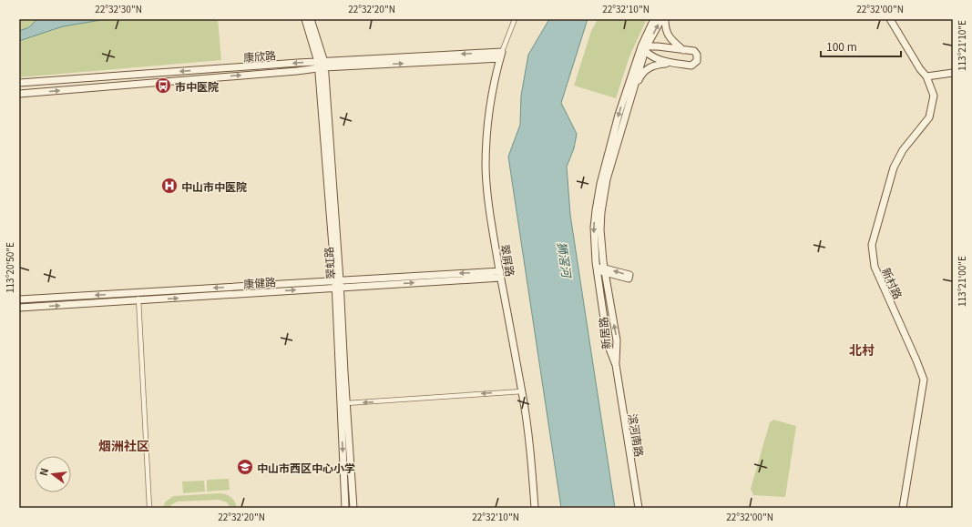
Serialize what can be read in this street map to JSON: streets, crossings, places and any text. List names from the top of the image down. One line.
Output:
{"streets":{"street":["康欣路","翠屏路","翠虹路","康健路","新村路","新居路","滨河南路"]},"crossings":[["康欣路","翠屏路"],["康欣路","翠虹路"],["翠屏路","康健路"],["翠虹路","康健路"],["新居路","滨河南路"]],"districts":["北村","烟洲社区"],"water":["狮滘河"],"places":{"bus stop":["市中医院"],"hospital":["中山市中医院"],"school or university":["中山市西区中心小学"]},"scale_bar":"100 m","north":"left","coordinates":["22°32'30\"N","22°32'20\"N","22°32'10\"N","22°32'00\"N","113°21'10\"E","113°20'50\"E","113°21'00\"E"]}
